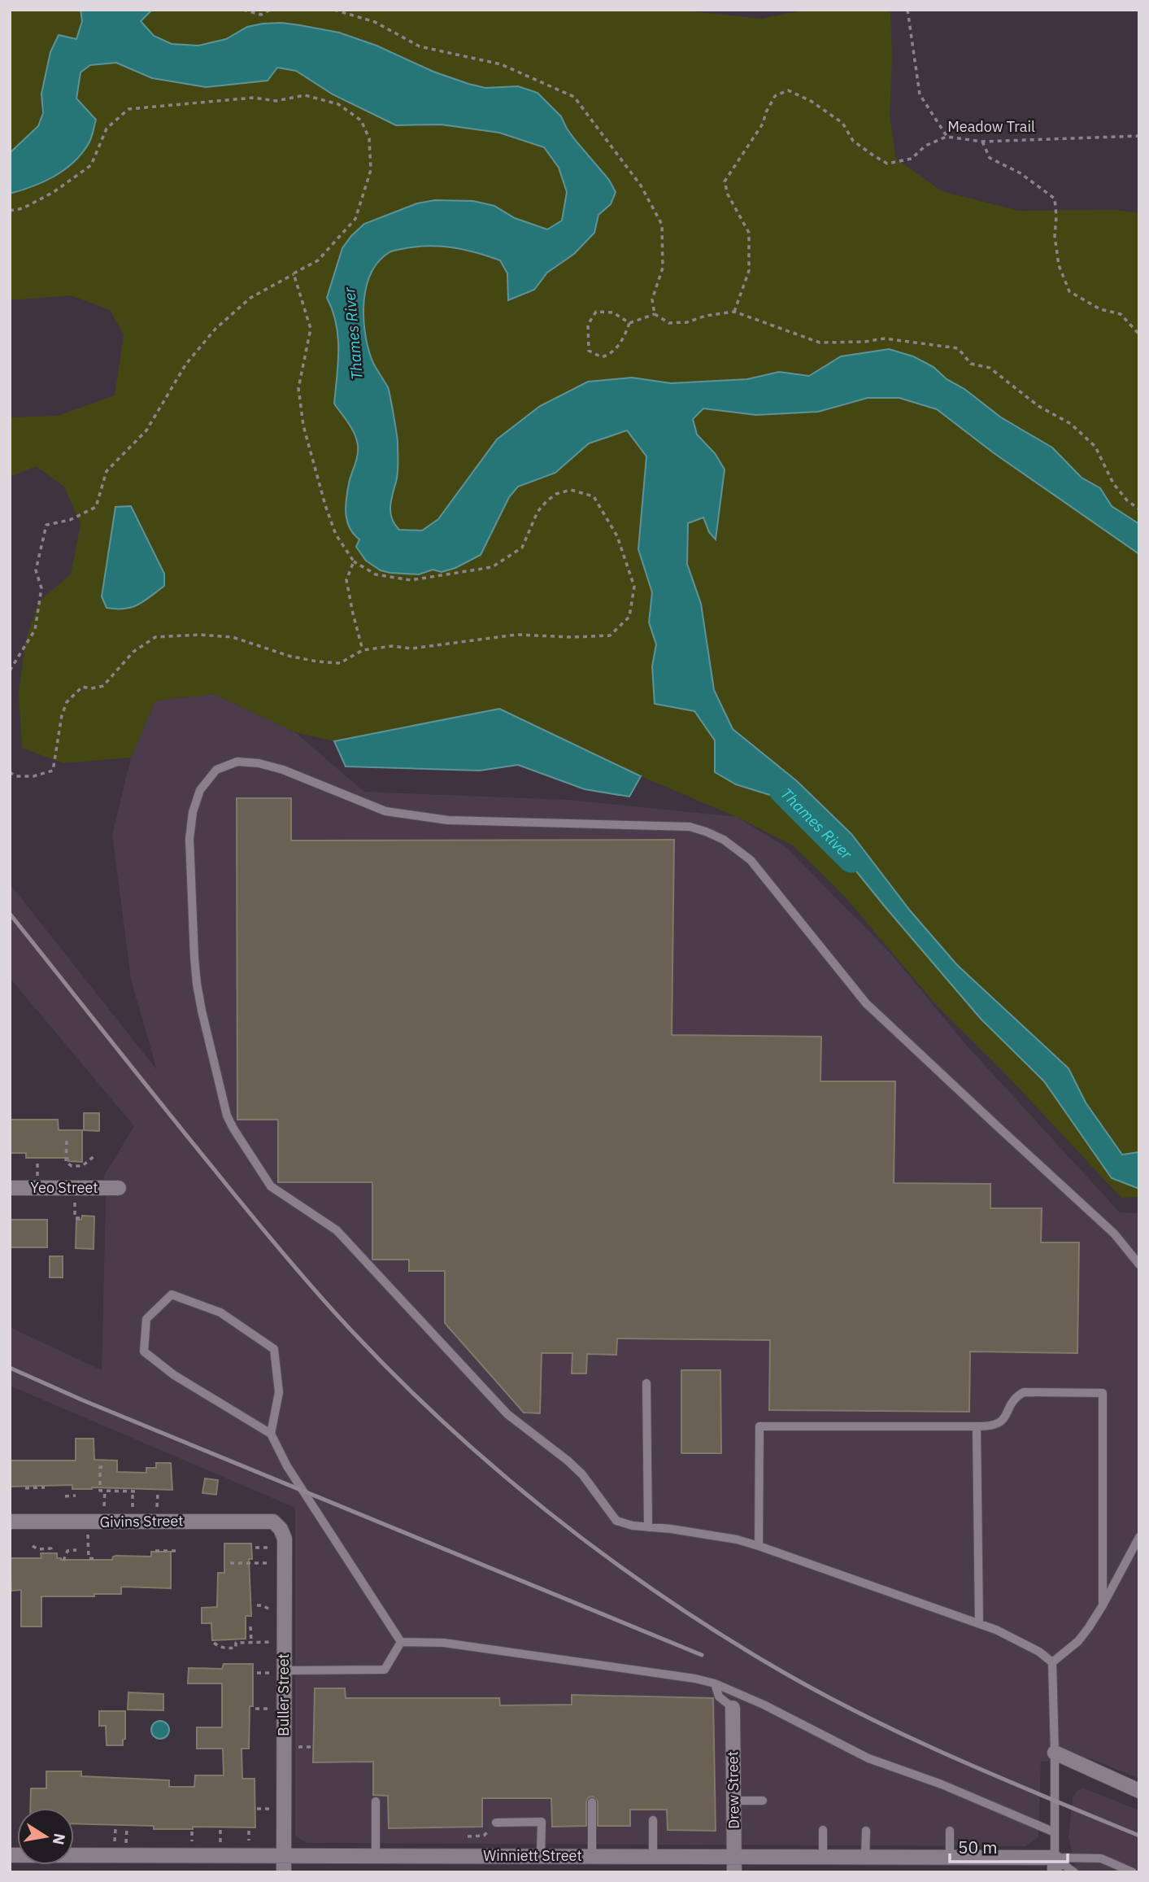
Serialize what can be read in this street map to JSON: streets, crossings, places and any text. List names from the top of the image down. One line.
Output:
{"streets":{"street":["Yeo Street","Givins Street","Buller Street","Drew Street","Winniett Street"],"path":["Meadow Trail"]},"crossings":[["Givins Street","Buller Street"],["Buller Street","Winniett Street"],["Drew Street","Winniett Street"]],"water":["Thames River"],"scale_bar":"50 m","north":"right"}
